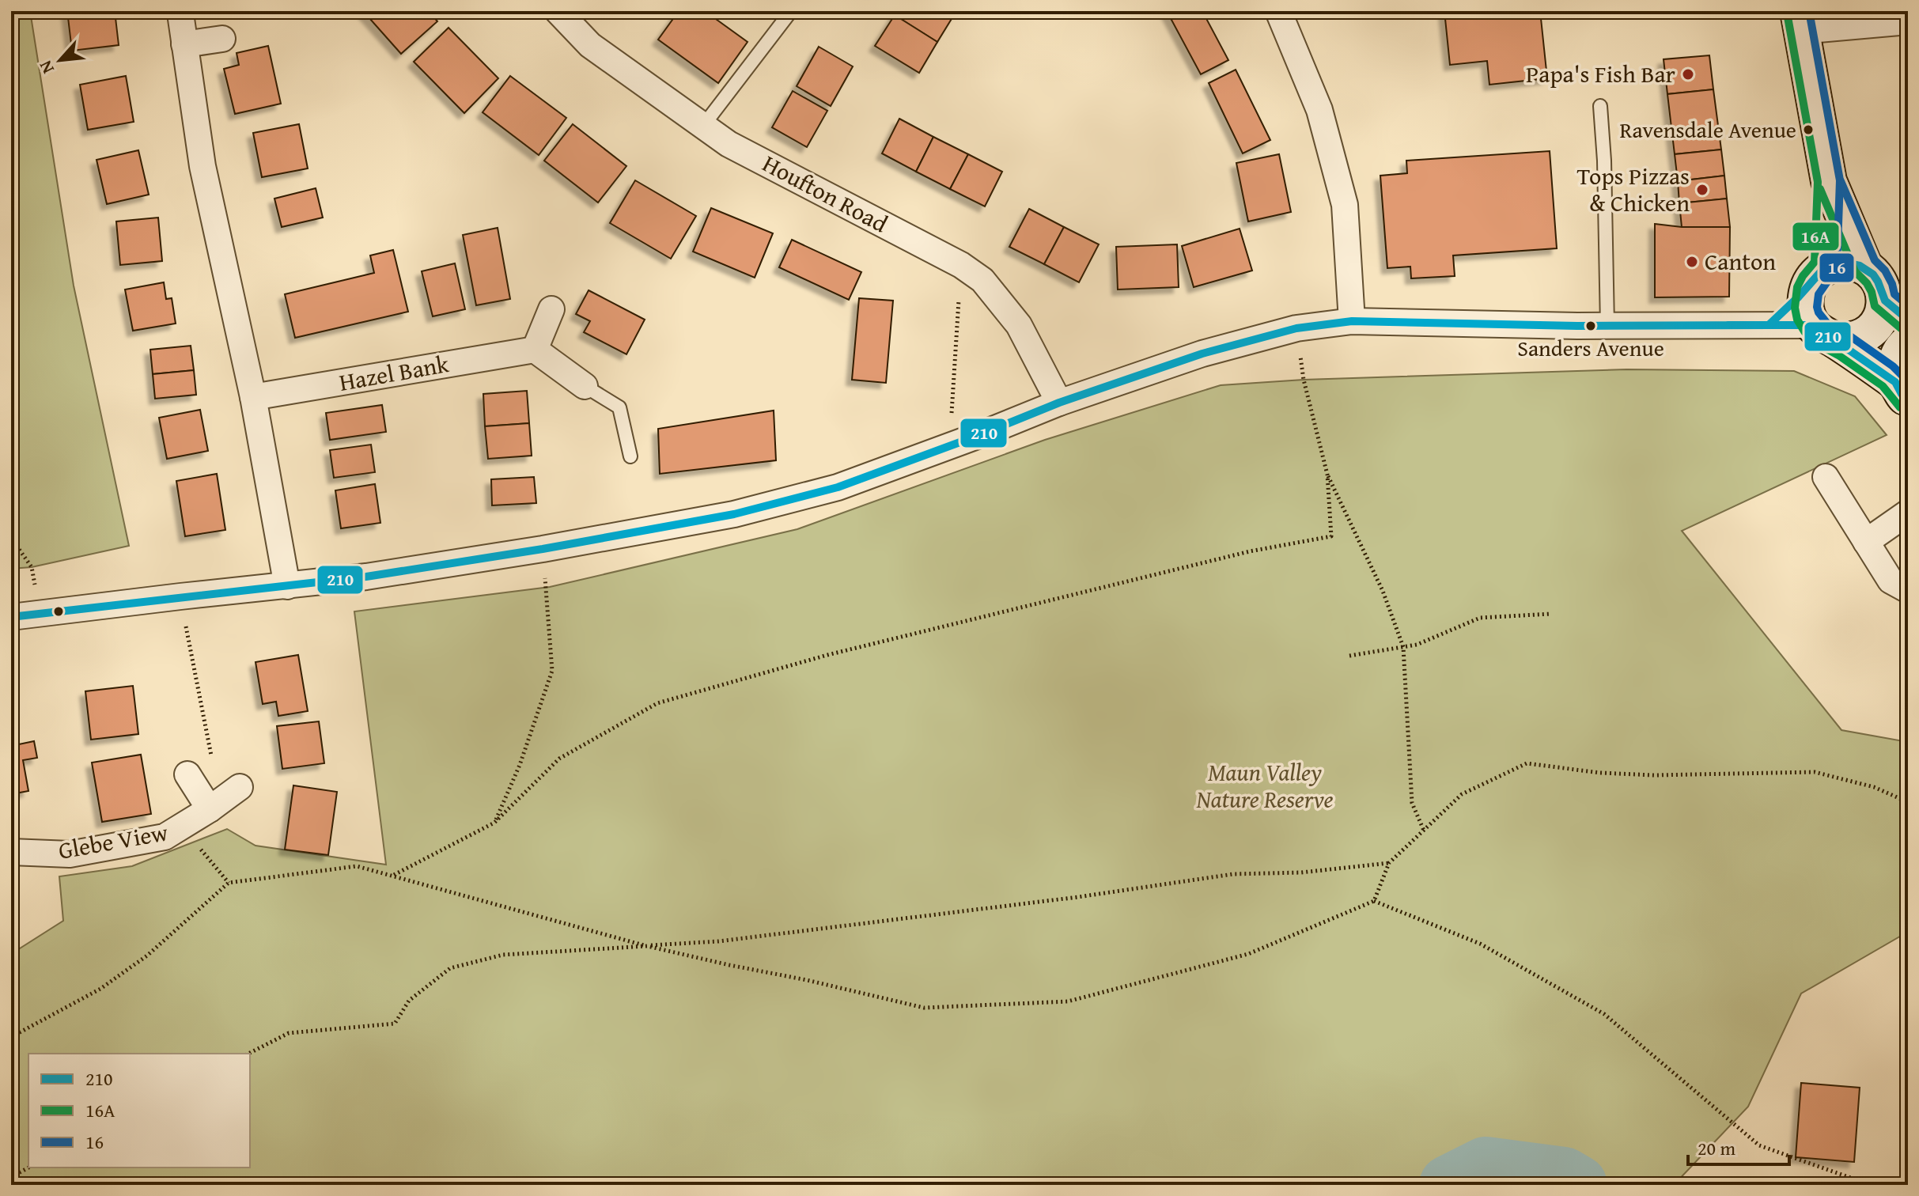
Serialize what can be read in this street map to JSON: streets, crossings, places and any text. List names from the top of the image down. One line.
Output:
{"streets":{"street":["Houfton Road","Hazel Bank","Glebe View"]},"parks":["Maun Valley Nature Reserve"],"places":["Papa's Fish Bar","Ravensdale Avenue","Tops Pizzas & Chicken","Canton","Sanders Avenue"],"lines":["transit line 16","transit line 16A","transit line 210"],"legend":["210","16A","16"],"scale_bar":"20 m","north":"bottom left"}
